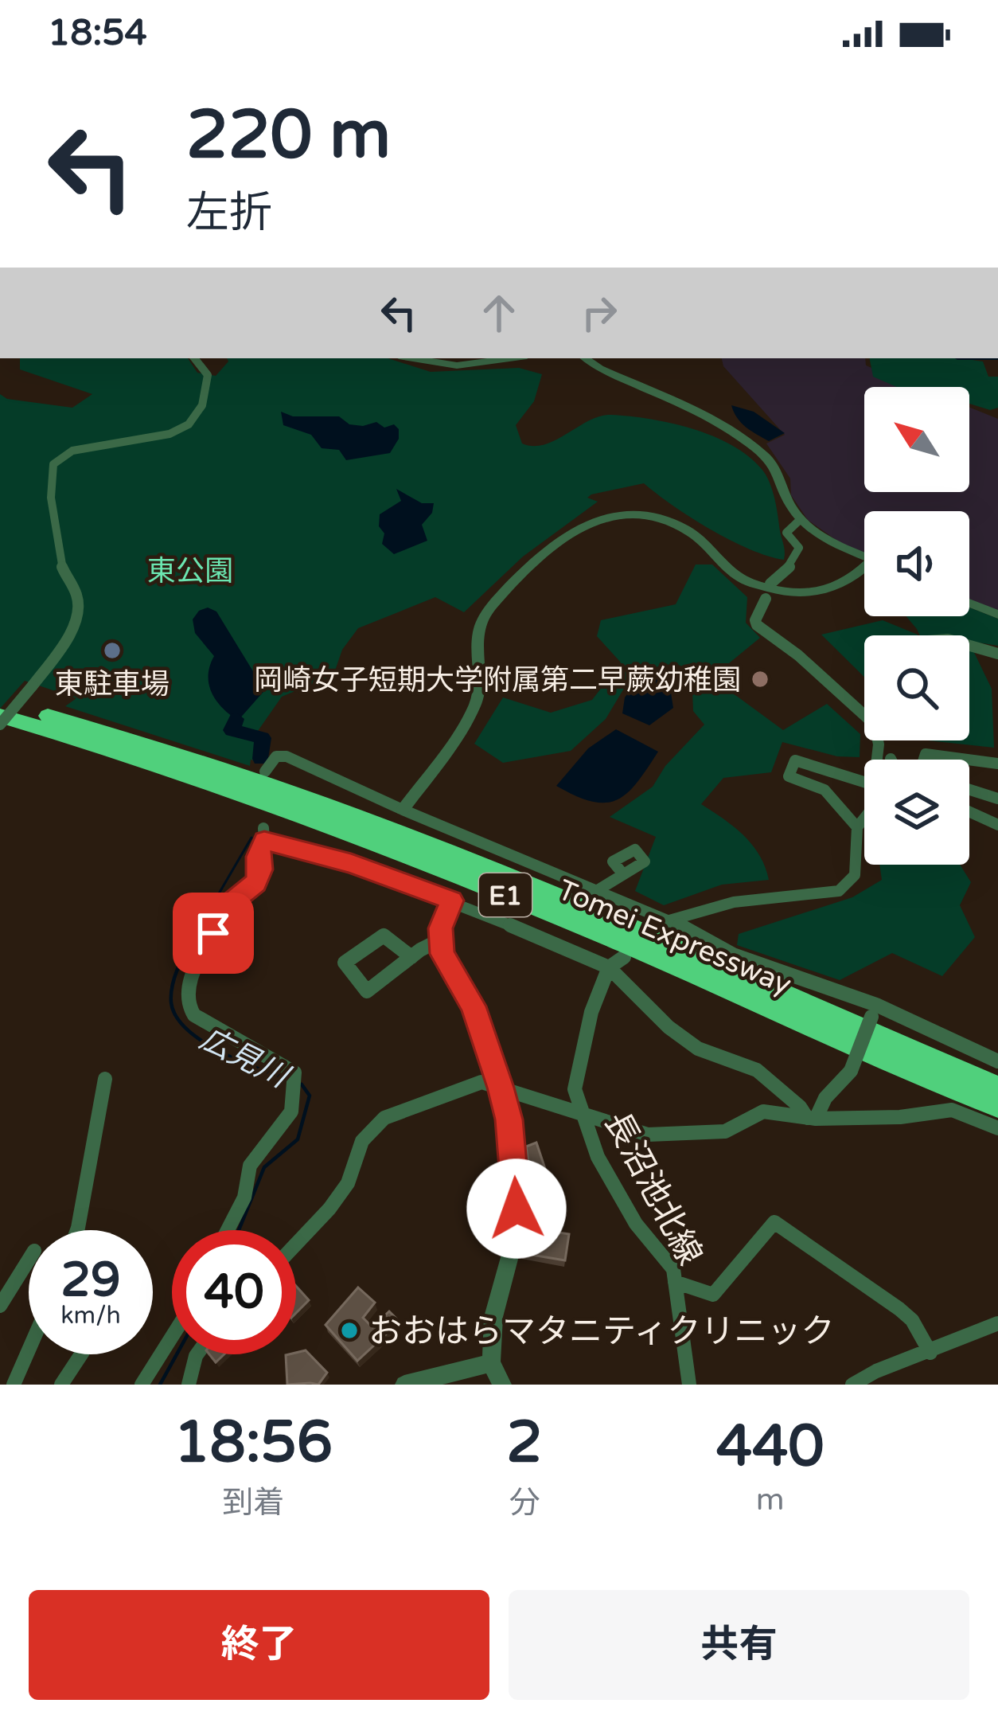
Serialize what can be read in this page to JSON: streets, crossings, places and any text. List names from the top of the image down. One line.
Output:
{"streets":{"highway":["E1","Tomei Expressway"],"street":["長沼池北線"]},"water":["広見川"],"parks":["東公園"],"places":["東駐車場","岡崎女子短期大学附属第二早蕨幼稚園","おおはらマタニティクリニック"],"north":"top left","page":{"status":"18:54","turn":["220 m","左折"],"speed":"29 km/h","limit":"40","eta":["18:56","到着","2","分","440","m"],"buttons":["終了","共有"]}}
